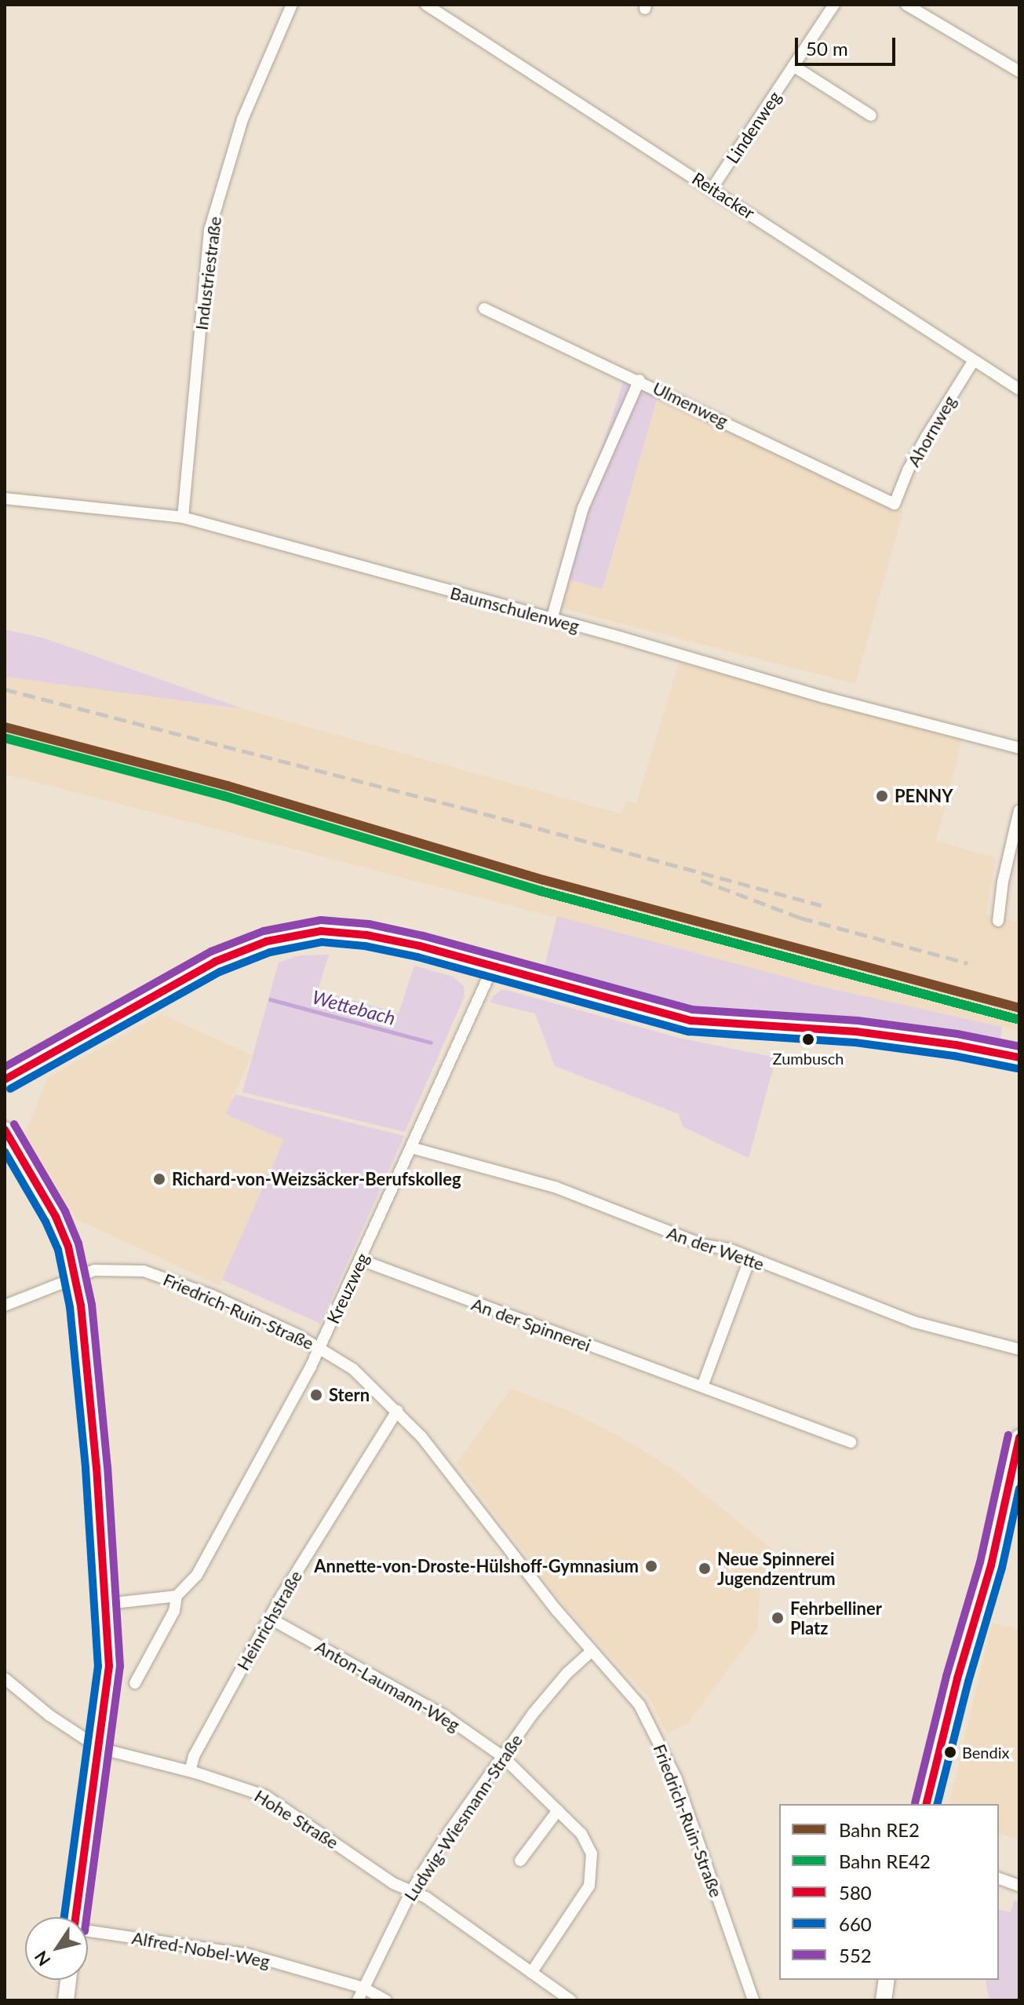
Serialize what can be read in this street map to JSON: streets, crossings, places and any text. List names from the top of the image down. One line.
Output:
{"streets":{"street":["Lindenweg","Reitacker","Industriestraße","Ulmenweg","Ahornweg","Baumschulenweg","An der Wette","Kreuzweg","Friedrich-Ruin-Straße","An der Spinnerei","Heinrichstraße","Anton-Laumann-Weg","Ludwig-Wiesmann-Straße","Hohe Straße","Alfred-Nobel-Weg"]},"crossings":[["Lindenweg","Reitacker"],["Reitacker","Ahornweg"],["Industriestraße","Baumschulenweg"],["Ulmenweg","Ahornweg"],["An der Wette","Kreuzweg"],["Kreuzweg","Friedrich-Ruin-Straße"],["Kreuzweg","An der Spinnerei"],["Friedrich-Ruin-Straße","Heinrichstraße"],["Friedrich-Ruin-Straße","Ludwig-Wiesmann-Straße"],["Heinrichstraße","Anton-Laumann-Weg"],["Heinrichstraße","Hohe Straße"],["Anton-Laumann-Weg","Ludwig-Wiesmann-Straße"],["Anton-Laumann-Weg","Hohe Straße"],["Ludwig-Wiesmann-Straße","Hohe Straße"],["Ludwig-Wiesmann-Straße","Alfred-Nobel-Weg"]],"water":["Wettebach"],"places":["PENNY","Zumbusch","Richard-von-Weizsäcker-Berufskolleg","Stern","Annette-von-Droste-Hülshoff-Gymnasium","Neue Spinnerei Jugendzentrum","Fehrbelliner Platz","Bendix"],"lines":["rail line RE2","rail line RE42","transit line 552","transit line 580","transit line 660"],"legend":["Bahn RE2","Bahn RE42","580","660","552"],"scale_bar":"50 m","north":"bottom left"}
